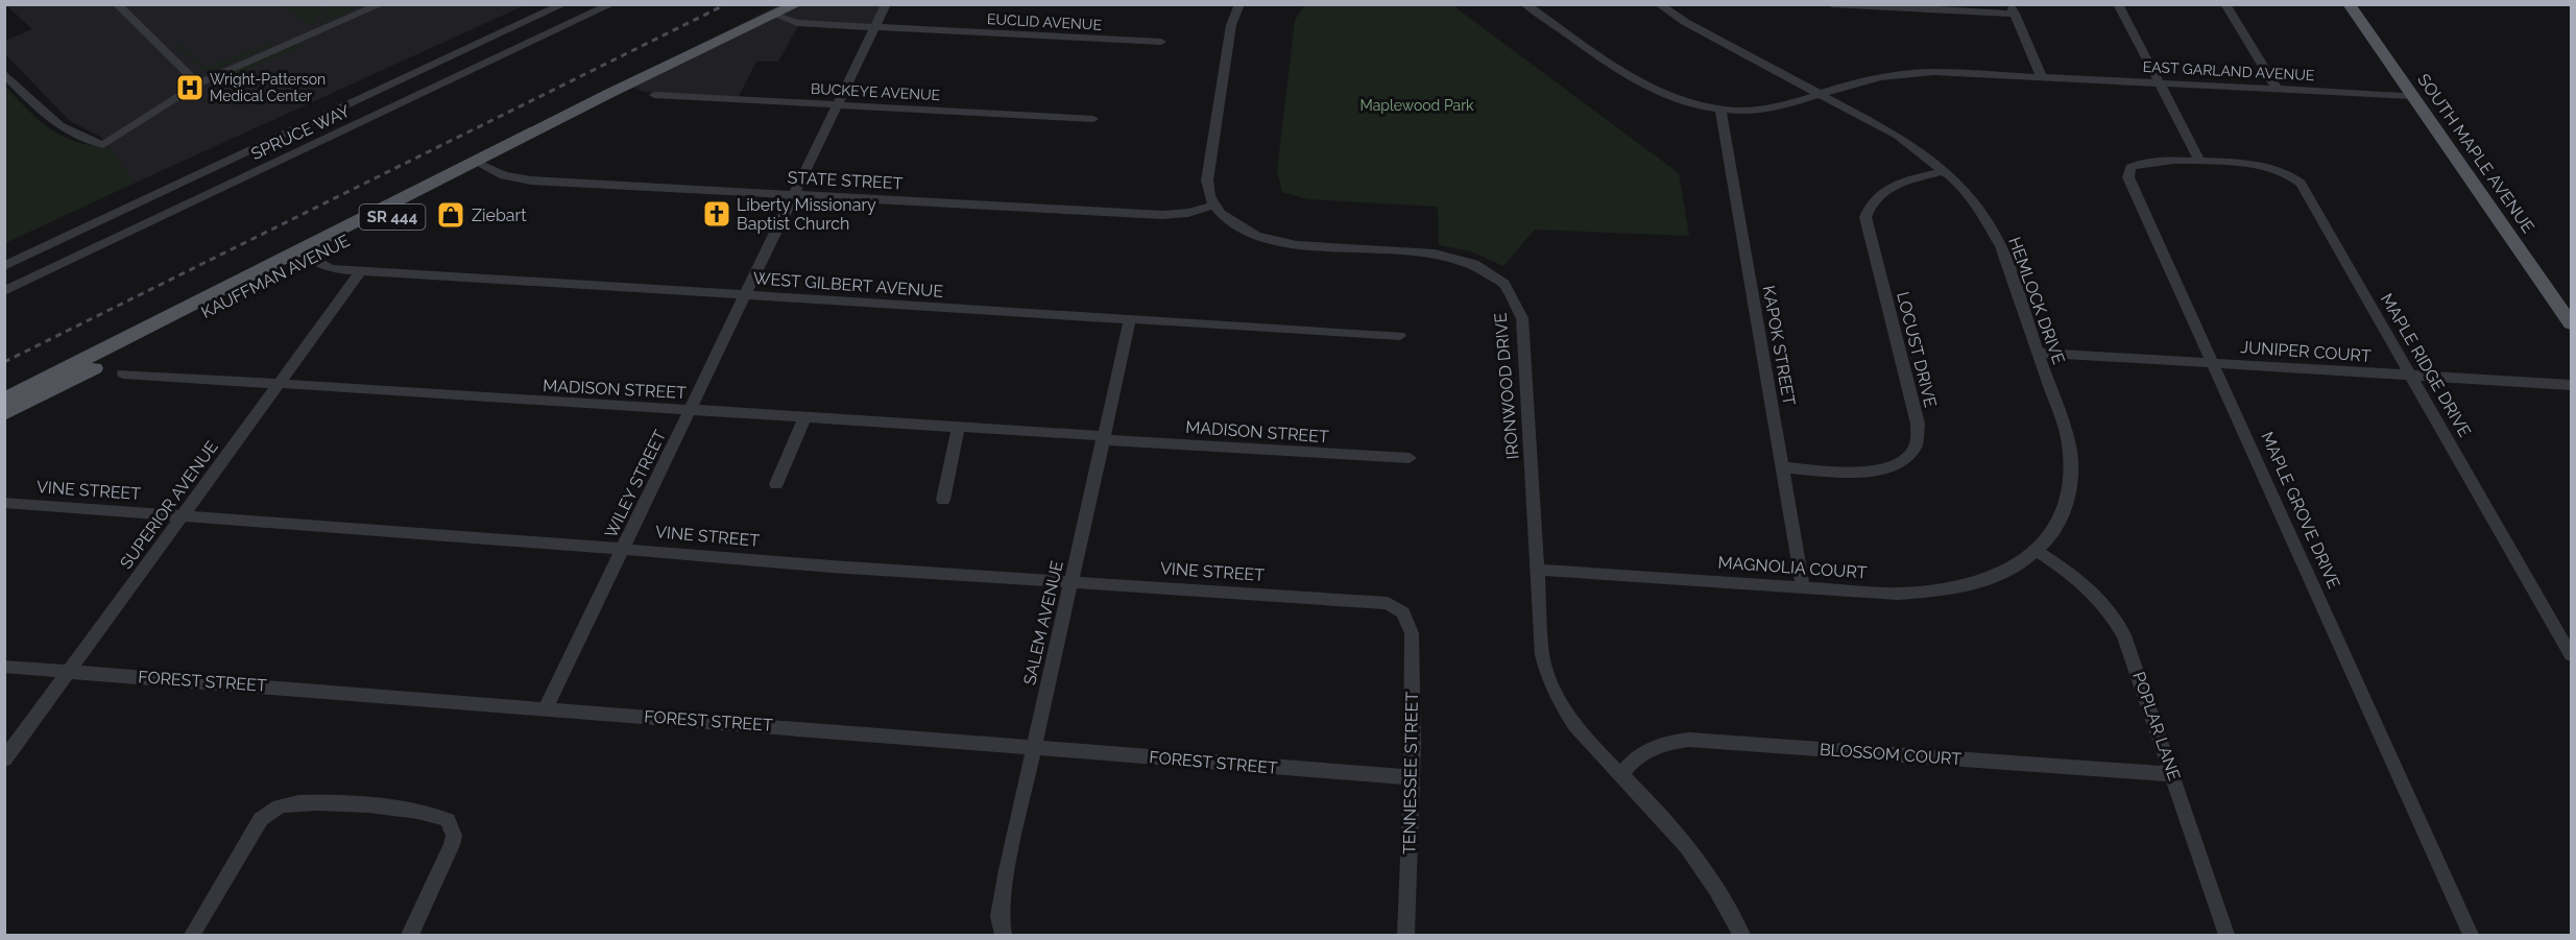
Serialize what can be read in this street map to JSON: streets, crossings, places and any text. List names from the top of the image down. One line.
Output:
{"streets":{"main road":["SOUTH MAPLE AVENUE","SR 444","KAUFFMAN AVENUE"],"street":["EUCLID AVENUE","EAST GARLAND AVENUE","BUCKEYE AVENUE","SPRUCE WAY","STATE STREET","WEST GILBERT AVENUE","HEMLOCK DRIVE","KAPOK STREET","LOCUST DRIVE","JUNIPER COURT","MAPLE RIDGE DRIVE","IRONWOOD DRIVE","MADISON STREET","WILEY STREET","VINE STREET","SUPERIOR AVENUE","MAPLE GROVE DRIVE","MAGNOLIA COURT","SALEM AVENUE","FOREST STREET","POPLAR LANE","BLOSSOM COURT","TENNESSEE STREET"]},"crossings":[["EUCLID AVENUE","KAUFFMAN AVENUE"],["EUCLID AVENUE","WILEY STREET"],["EAST GARLAND AVENUE","SOUTH MAPLE AVENUE"],["EAST GARLAND AVENUE","HEMLOCK DRIVE"],["EAST GARLAND AVENUE","KAPOK STREET"],["BUCKEYE AVENUE","WILEY STREET"],["STATE STREET","KAUFFMAN AVENUE"],["STATE STREET","IRONWOOD DRIVE"],["STATE STREET","WILEY STREET"],["KAUFFMAN AVENUE","WEST GILBERT AVENUE"],["WEST GILBERT AVENUE","WILEY STREET"],["WEST GILBERT AVENUE","SUPERIOR AVENUE"],["WEST GILBERT AVENUE","SALEM AVENUE"],["HEMLOCK DRIVE","LOCUST DRIVE"],["HEMLOCK DRIVE","JUNIPER COURT"],["HEMLOCK DRIVE","MAGNOLIA COURT"],["HEMLOCK DRIVE","POPLAR LANE"],["KAPOK STREET","LOCUST DRIVE"],["KAPOK STREET","MAGNOLIA COURT"],["JUNIPER COURT","MAPLE RIDGE DRIVE"],["JUNIPER COURT","MAPLE GROVE DRIVE"],["MAPLE RIDGE DRIVE","MAPLE GROVE DRIVE"],["IRONWOOD DRIVE","MAGNOLIA COURT"],["IRONWOOD DRIVE","BLOSSOM COURT"],["MADISON STREET","WILEY STREET"],["MADISON STREET","SUPERIOR AVENUE"],["MADISON STREET","SALEM AVENUE"],["WILEY STREET","VINE STREET"],["WILEY STREET","FOREST STREET"],["VINE STREET","SUPERIOR AVENUE"],["VINE STREET","SALEM AVENUE"],["VINE STREET","TENNESSEE STREET"],["SUPERIOR AVENUE","FOREST STREET"],["MAGNOLIA COURT","POPLAR LANE"],["SALEM AVENUE","FOREST STREET"],["FOREST STREET","TENNESSEE STREET"],["POPLAR LANE","BLOSSOM COURT"]],"parks":["Maplewood Park"],"places":{"hospital":["Wright-Patterson Medical Center"],"church":["Liberty Missionary Baptist Church"],"shop":["Ziebart"]}}
